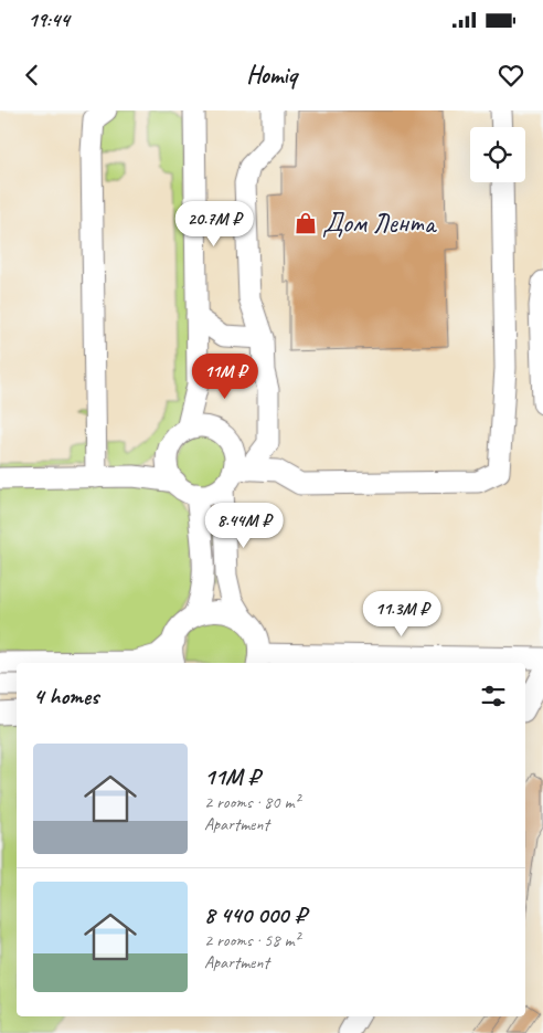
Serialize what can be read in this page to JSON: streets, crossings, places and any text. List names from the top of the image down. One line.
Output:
{"places":{"shop":["Дом Лента"]},"page":{"status":"19:44","header":"Homiq","price":["20.7M ₽","11M ₽","8.44M ₽","11.3M ₽"],"heading":"4 homes","list":[{"name":"11M ₽","note":"2 rooms · 80 m² · Apartment"},{"name":"8 440 000 ₽","note":"2 rooms · 58 m² · Apartment"}]}}
